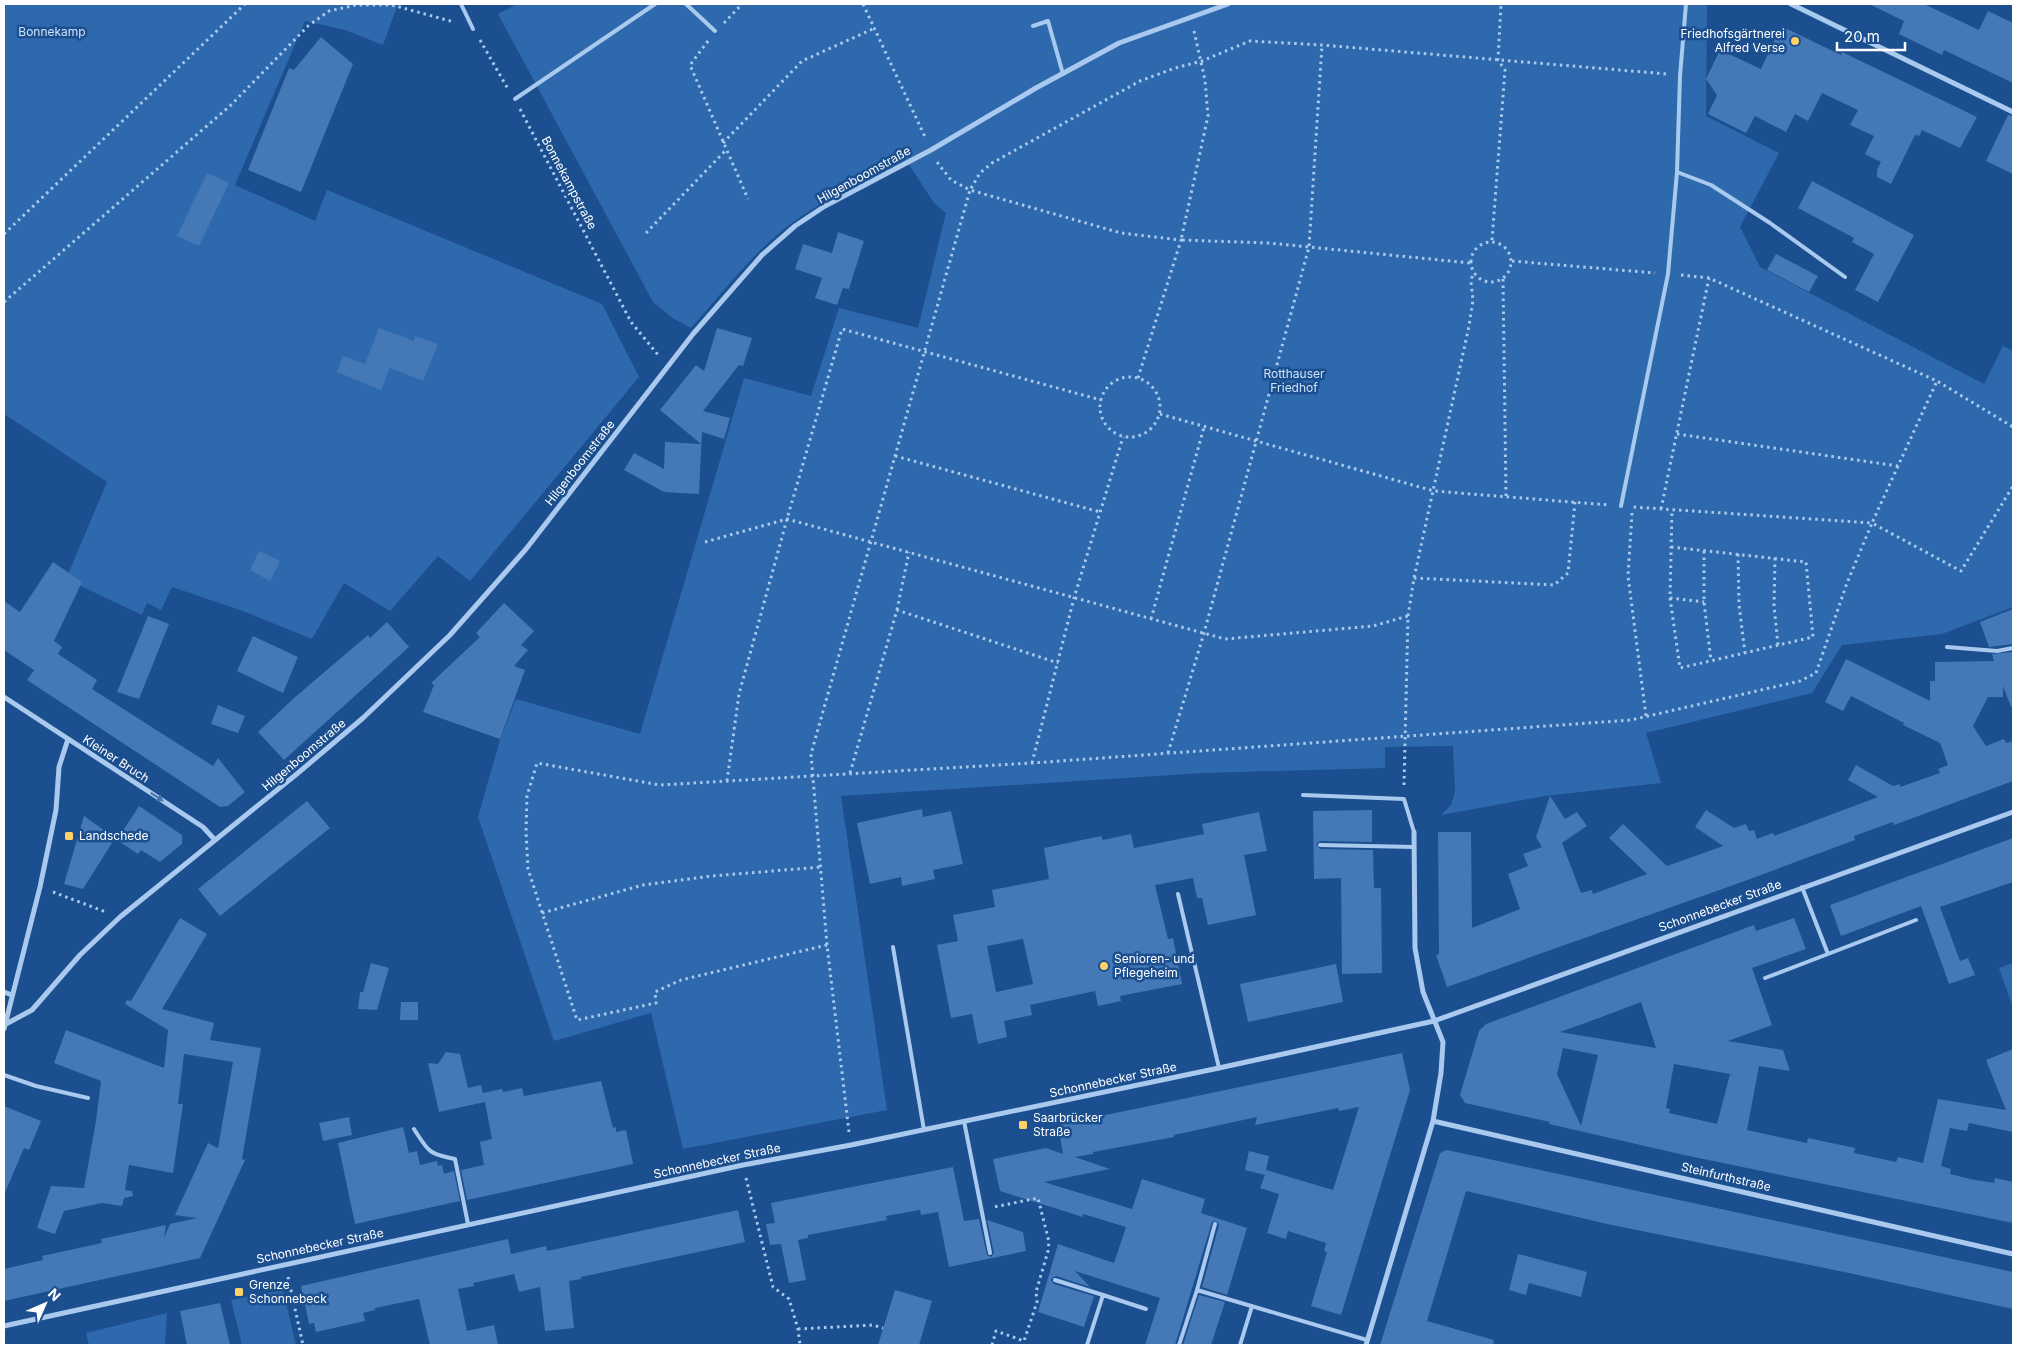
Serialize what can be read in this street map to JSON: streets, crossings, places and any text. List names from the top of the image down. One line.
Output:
{"streets":{"street":["Hilgenboomstraße","Kleiner Bruch","Schonnebecker Straße","Steinfurthstraße"],"path":["Bonnekampstraße"]},"crossings":[["Hilgenboomstraße","Bonnekampstraße"],["Hilgenboomstraße","Kleiner Bruch"]],"one_way":["Kleiner Bruch"],"parks":["Bonnekamp","Rotthauser Friedhof"],"places":{"other":["Friedhofsgärtnerei Alfred Verse","Senioren- und Pflegeheim"],"transit":["Landschede","Saarbrücker Straße","Grenze Schonnebeck"]},"scale_bar":"20 m","north":"top right"}
